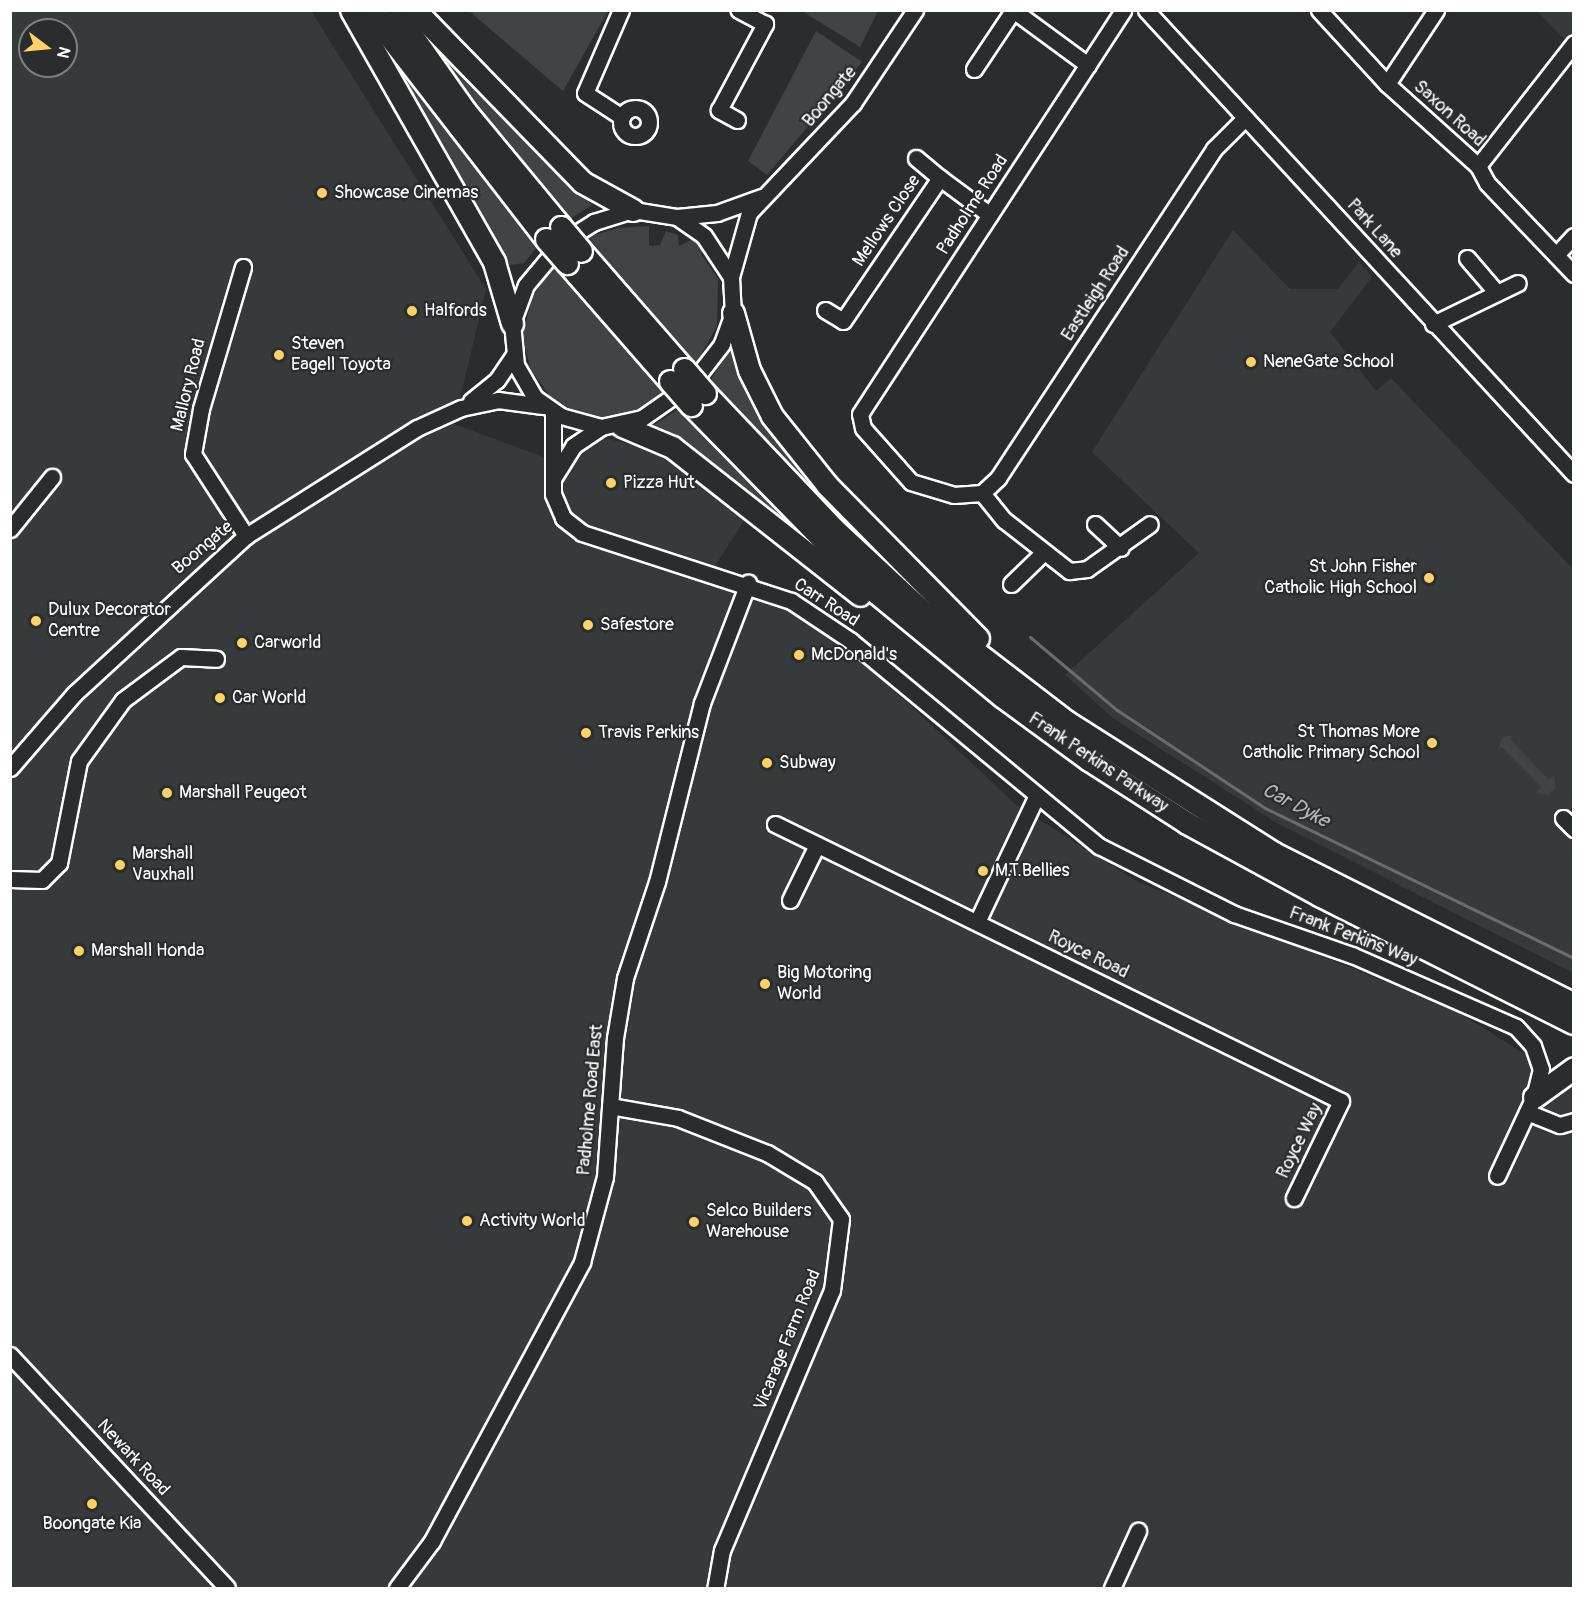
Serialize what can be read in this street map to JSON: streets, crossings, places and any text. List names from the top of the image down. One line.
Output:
{"streets":{"highway":["Frank Perkins Parkway"],"street":["Boongate","Saxon Road","Padholme Road","Mellows Close","Park Lane","Eastleigh Road","Mallory Road","Carr Road","Frank Perkins Way","Royce Road","Padholme Road East","Royce Way","Vicarage Farm Road","Newark Road"]},"crossings":[["Boongate","Mallory Road"],["Boongate","Carr Road"],["Padholme Road","Mellows Close"],["Padholme Road","Eastleigh Road"],["Park Lane","Eastleigh Road"],["Carr Road","Frank Perkins Way"],["Carr Road","Padholme Road East"],["Royce Road","Royce Way"],["Padholme Road East","Vicarage Farm Road"]],"water":["Car Dyke"],"places":["Showcase Cinemas","Halfords","Steven Eagell Toyota","NeneGate School","Pizza Hut","St John Fisher Catholic High School","Dulux Decorator Centre","Safestore","Carworld","McDonald's","Car World","Travis Perkins","St Thomas More Catholic Primary School","Subway","Marshall Peugeot","Marshall Vauxhall","M.T.Bellies","Marshall Honda","Big Motoring World","Activity World","Selco Builders Warehouse","Boongate Kia"],"north":"right"}
